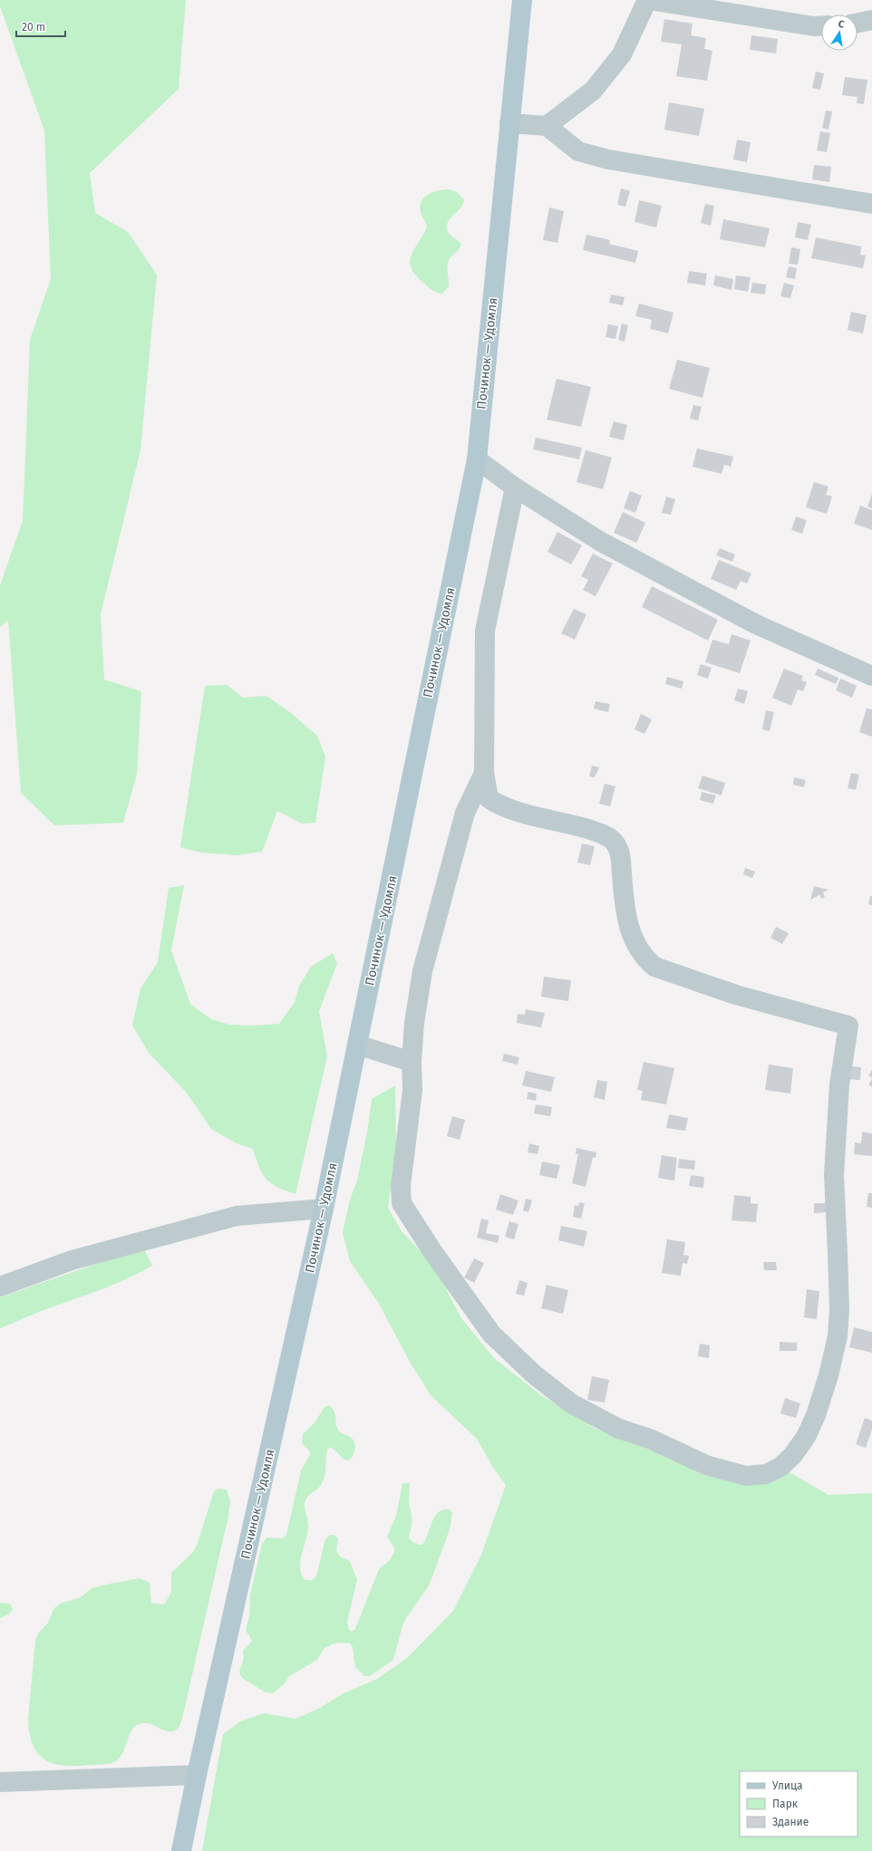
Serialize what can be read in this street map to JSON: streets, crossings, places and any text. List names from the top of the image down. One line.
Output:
{"streets":{"main road":["Починок — Удомля"]},"legend":["Улица","Парк","Здание"],"scale_bar":"20 m","north":"top"}
